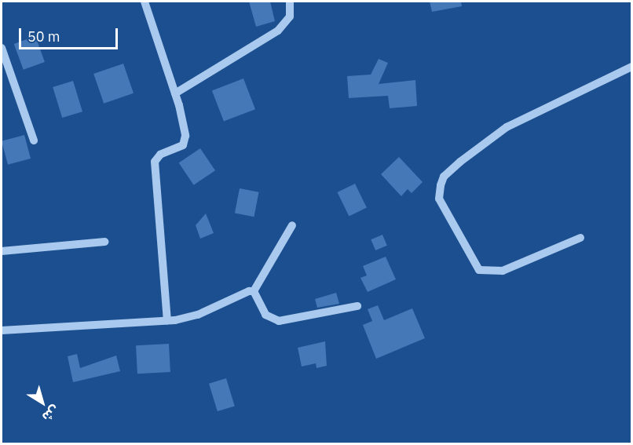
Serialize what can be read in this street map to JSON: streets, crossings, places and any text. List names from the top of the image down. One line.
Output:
{"scale_bar":"50 m","north":"bottom right"}
